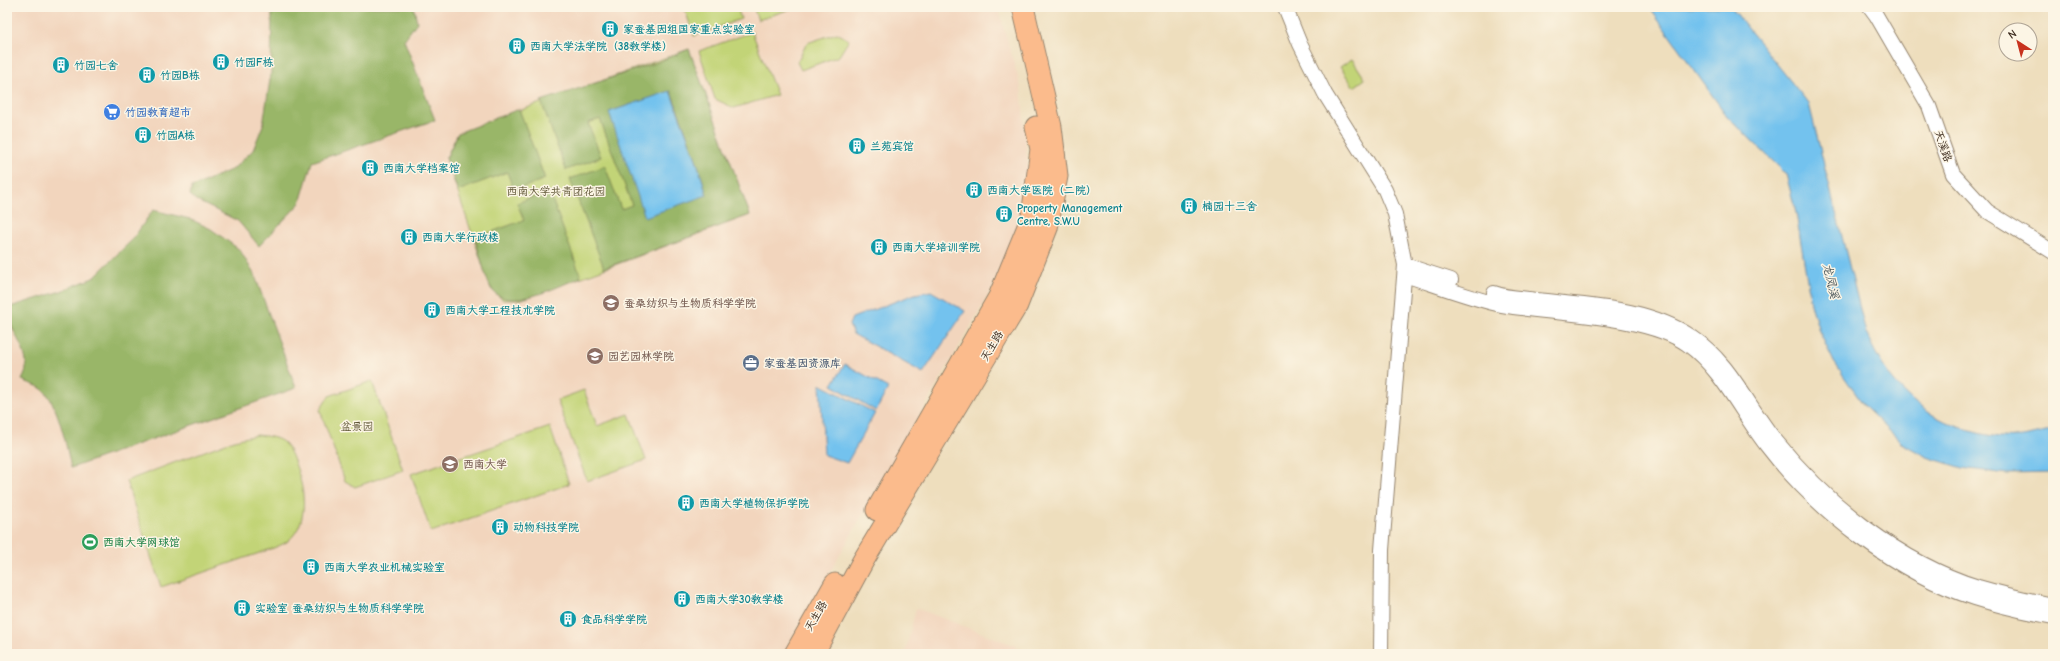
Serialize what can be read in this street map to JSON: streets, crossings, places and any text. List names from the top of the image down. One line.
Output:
{"streets":{"highway":["天生路"],"street":["天溪路"]},"water":["龙凤溪"],"parks":["西南大学共青团花园","盆景园"],"places":{"building":["家蚕基因组国家重点实验室","西南大学法学院（38教学楼）","竹园F栋","竹园七舍","竹园B栋","竹园A栋","兰苑宾馆","西南大学档案馆","西南大学医院（二院）","楠园十三舍","Property Management Centre, S.W.U","西南大学行政楼","西南大学培训学院","西南大学工程技术学院","西南大学植物保护学院","动物科技学院","西南大学农业机械实验室","西南大学30教学楼","实验室 蚕桑纺织与生物质科学学院","食品科学学院"],"supermarket":["竹园教育超市"],"school or university":["蚕桑纺织与生物质科学学院","园艺园林学院","西南大学"],"office":["家蚕基因资源库"],"sports":["西南大学网球馆"]},"north":"top left"}
